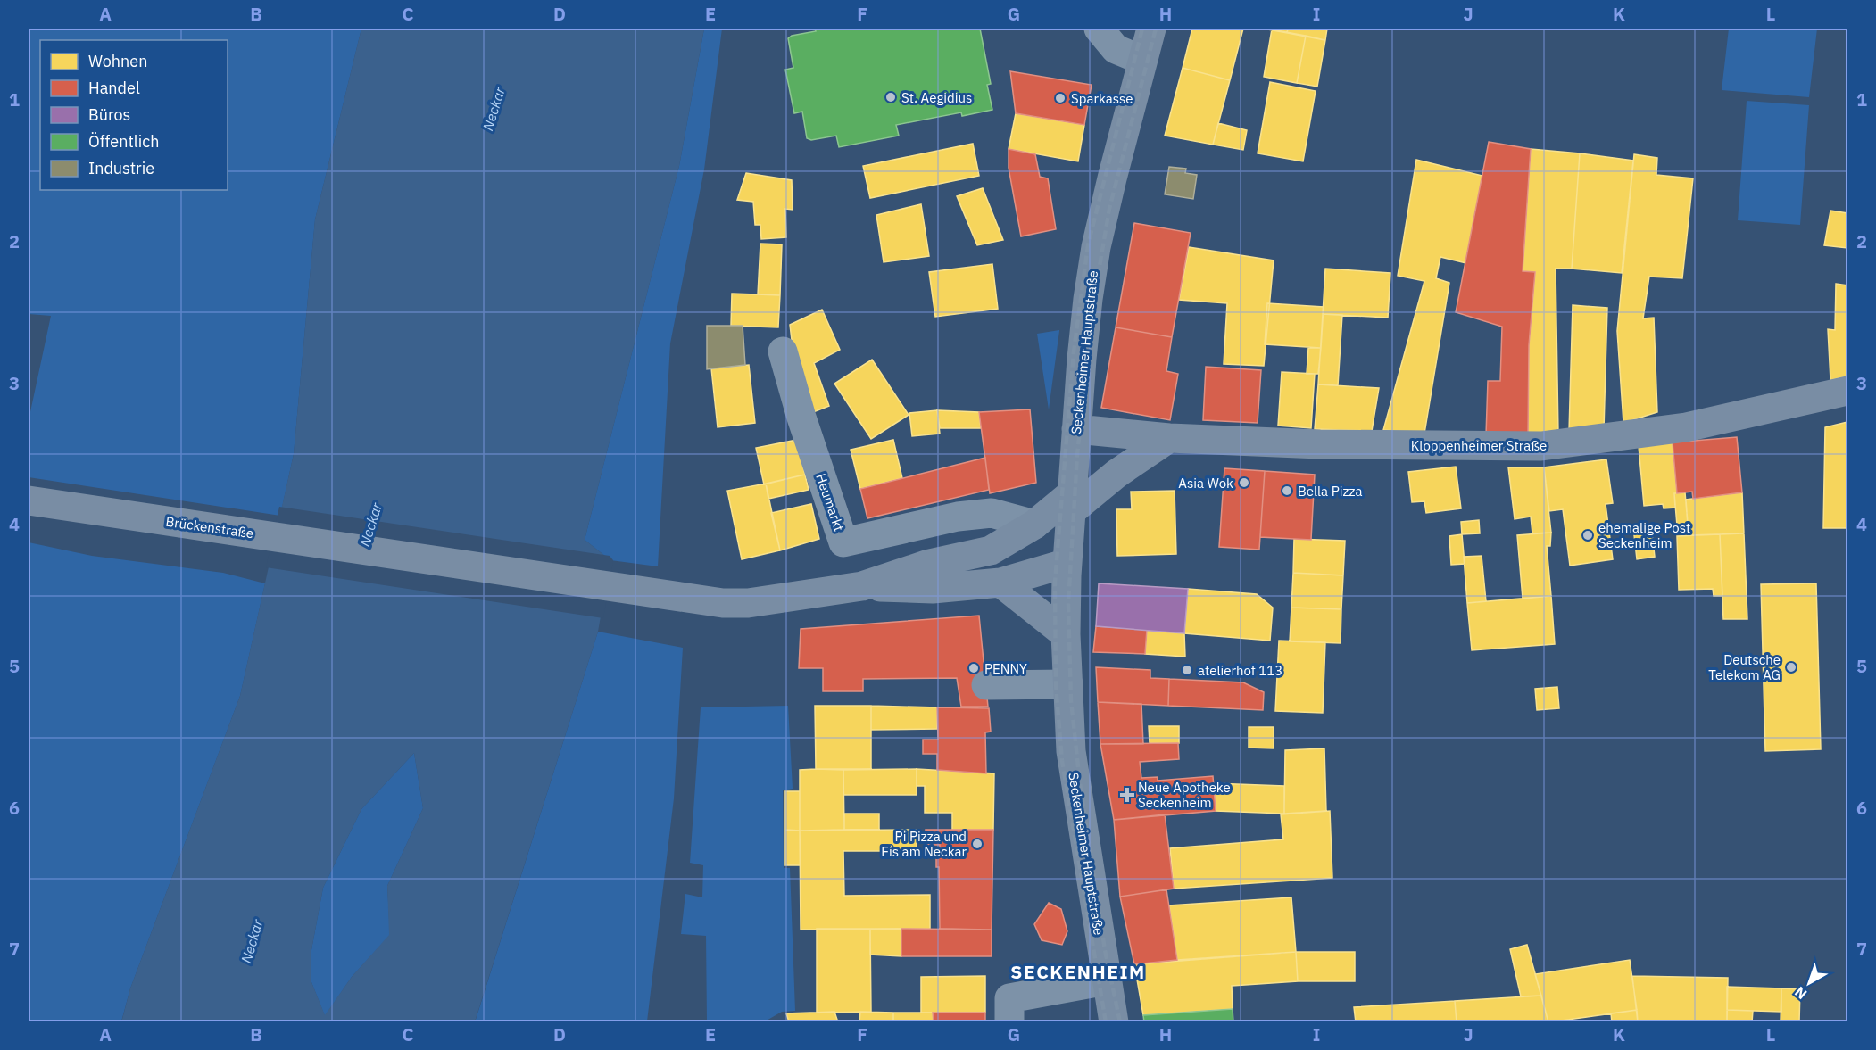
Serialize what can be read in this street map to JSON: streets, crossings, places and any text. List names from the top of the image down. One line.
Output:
{"streets":{"main road":["Seckenheimer Hauptstraße","Kloppenheimer Straße","Brückenstraße"],"street":["Heumarkt"]},"crossings":[["Seckenheimer Hauptstraße","Kloppenheimer Straße"]],"districts":["SECKENHEIM"],"water":["Neckar"],"places":{"other":["St. Aegidius","Sparkasse","Asia Wok","Bella Pizza","ehemalige Post Seckenheim","Deutsche Telekom AG","PENNY","atelierhof 113","Pi Pizza und Eis am Neckar"],"health":["Neue Apotheke Seckenheim"]},"legend":["Wohnen","Handel","Büros","Öffentlich","Industrie"],"north":"bottom left","grid":{"columns":["A","B","C","D","E","F","G","H","I","J","K","L"],"rows":["1","2","3","4","5","6","7"]}}
